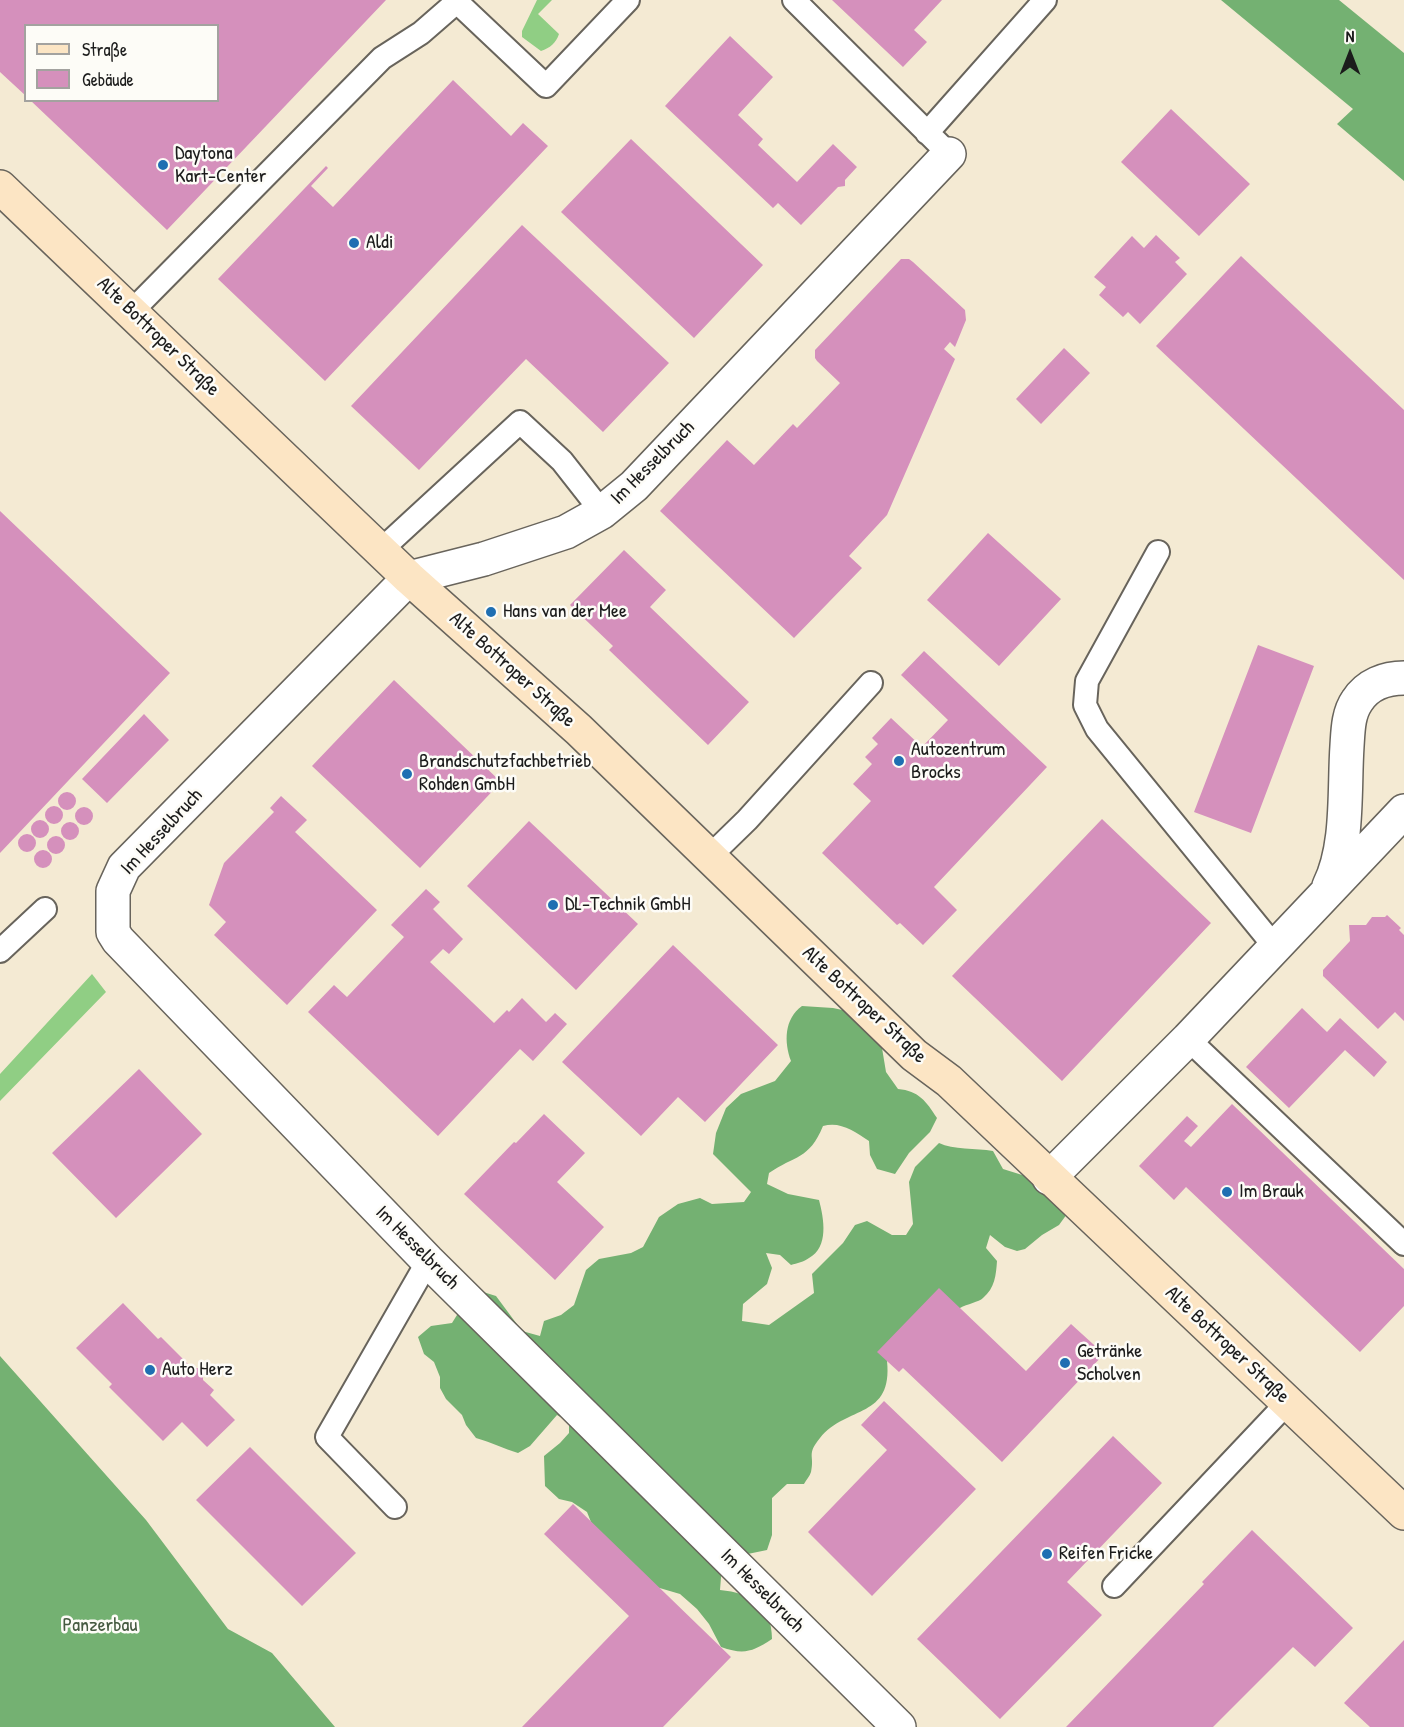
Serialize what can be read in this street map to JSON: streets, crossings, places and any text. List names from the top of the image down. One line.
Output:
{"streets":{"street":["Alte Bottroper Straße","Im Hesselbruch"]},"crossings":[["Alte Bottroper Straße","Im Hesselbruch"]],"parks":["Panzerbau"],"places":["Daytona Kart-Center","Aldi","Hans van der Mee","Autozentrum Brocks","Brandschutzfachbetrieb Rohden GmbH","DL-Technik GmbH","Im Brauk","Getränke Scholven","Auto Herz","Reifen Fricke"],"legend":["Straße","Gebäude"],"north":"top"}
